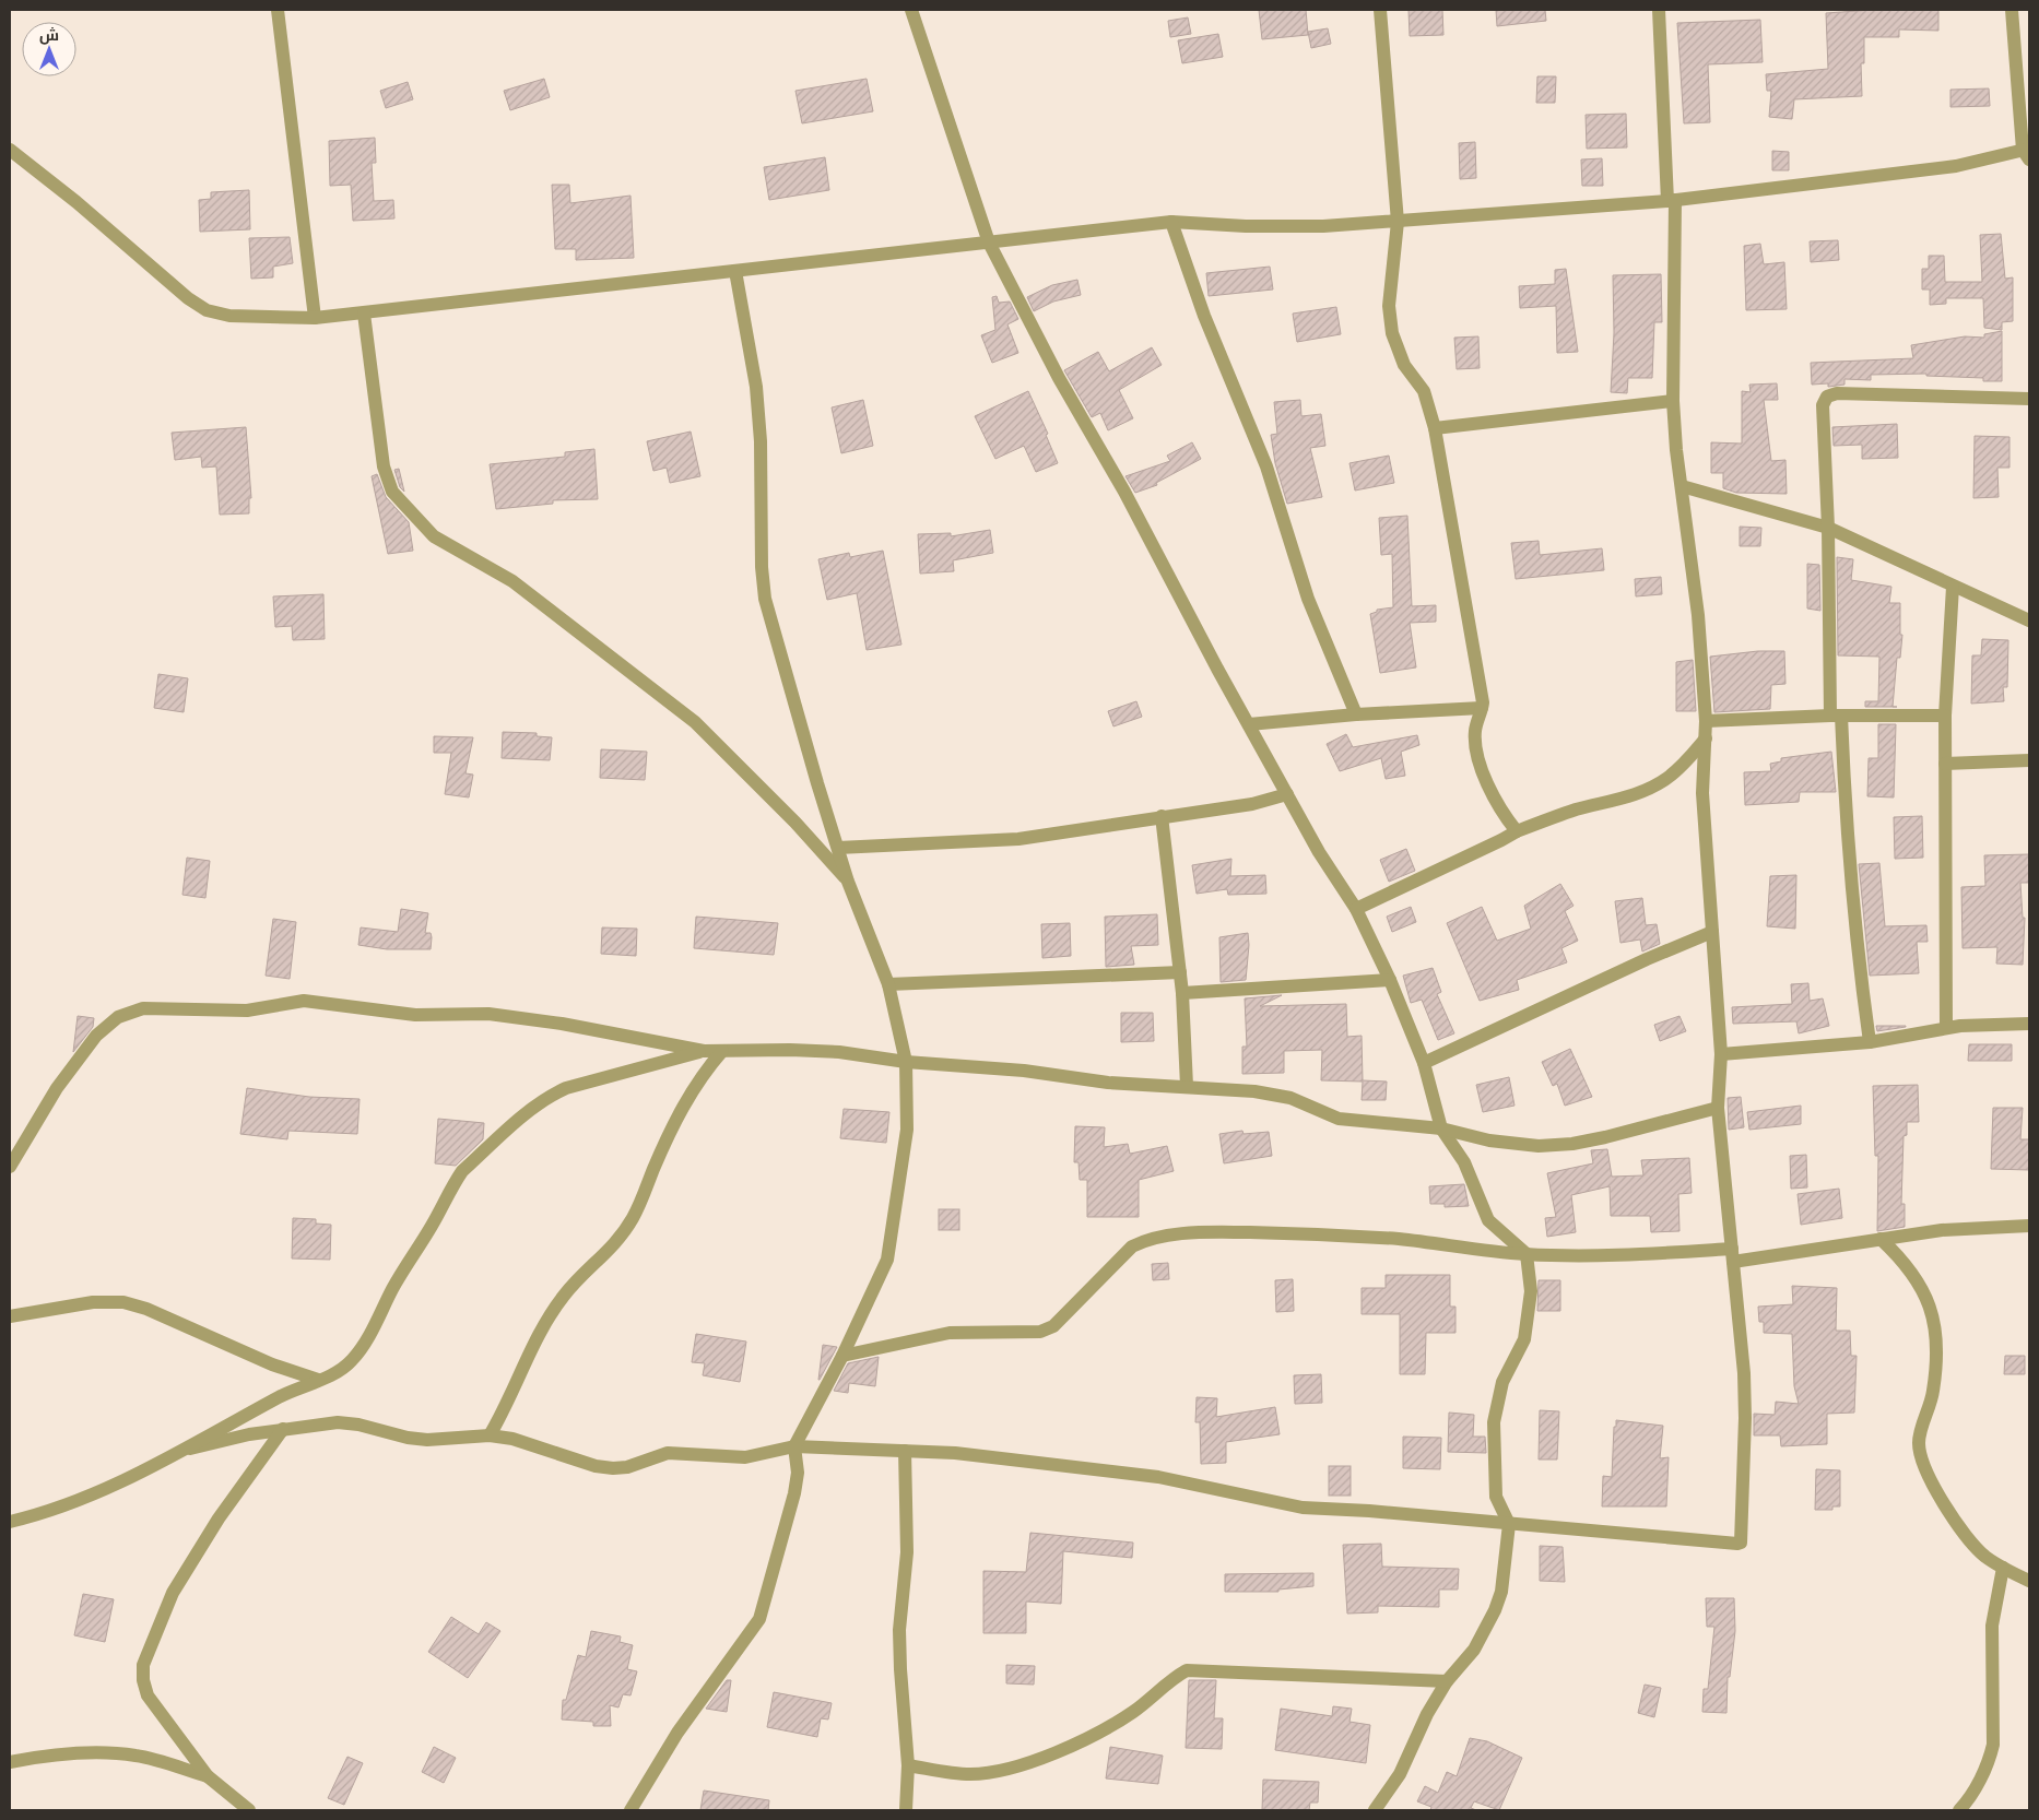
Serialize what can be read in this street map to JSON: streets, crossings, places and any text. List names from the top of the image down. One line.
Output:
{"north":"top"}
